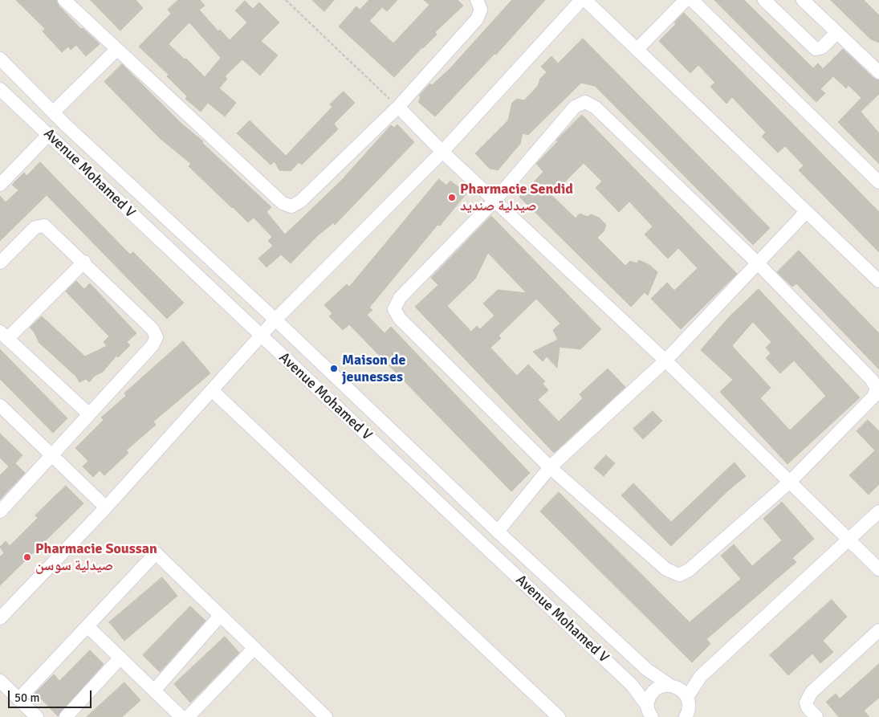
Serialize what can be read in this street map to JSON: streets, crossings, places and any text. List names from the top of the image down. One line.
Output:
{"streets":{"street":["Avenue Mohamed V"]},"places":["Pharmacie Sendid صيدلية صنديد","Maison de jeunesses","Pharmacie Soussan صيدلية سوسن"],"scale_bar":"50 m"}
